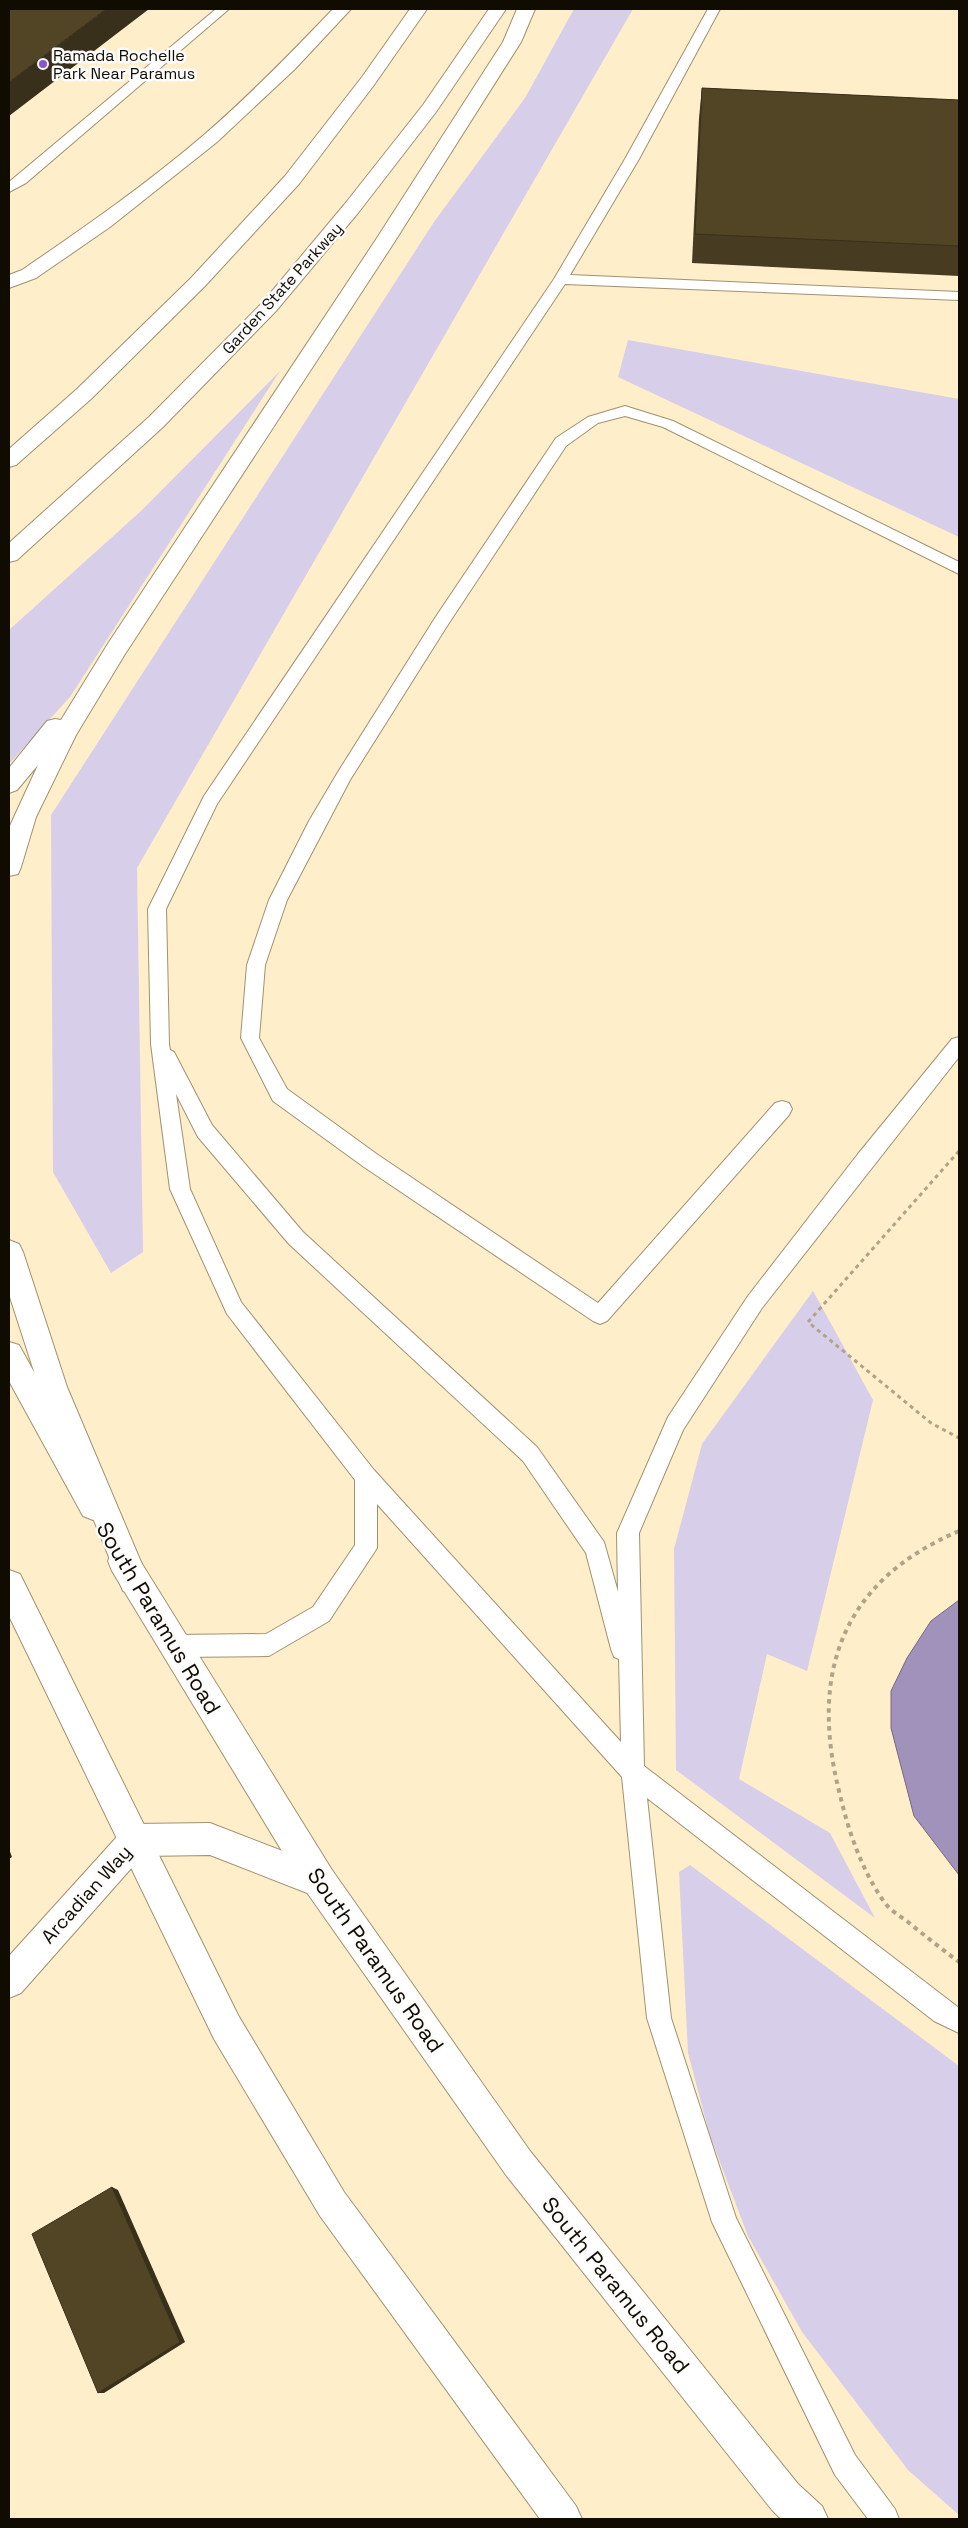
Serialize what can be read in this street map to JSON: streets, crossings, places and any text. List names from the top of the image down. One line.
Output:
{"streets":{"main road":["Garden State Parkway","South Paramus Road","Arcadian Way"]},"crossings":[["South Paramus Road","Arcadian Way"]],"places":["Ramada Rochelle Park Near Paramus"]}
